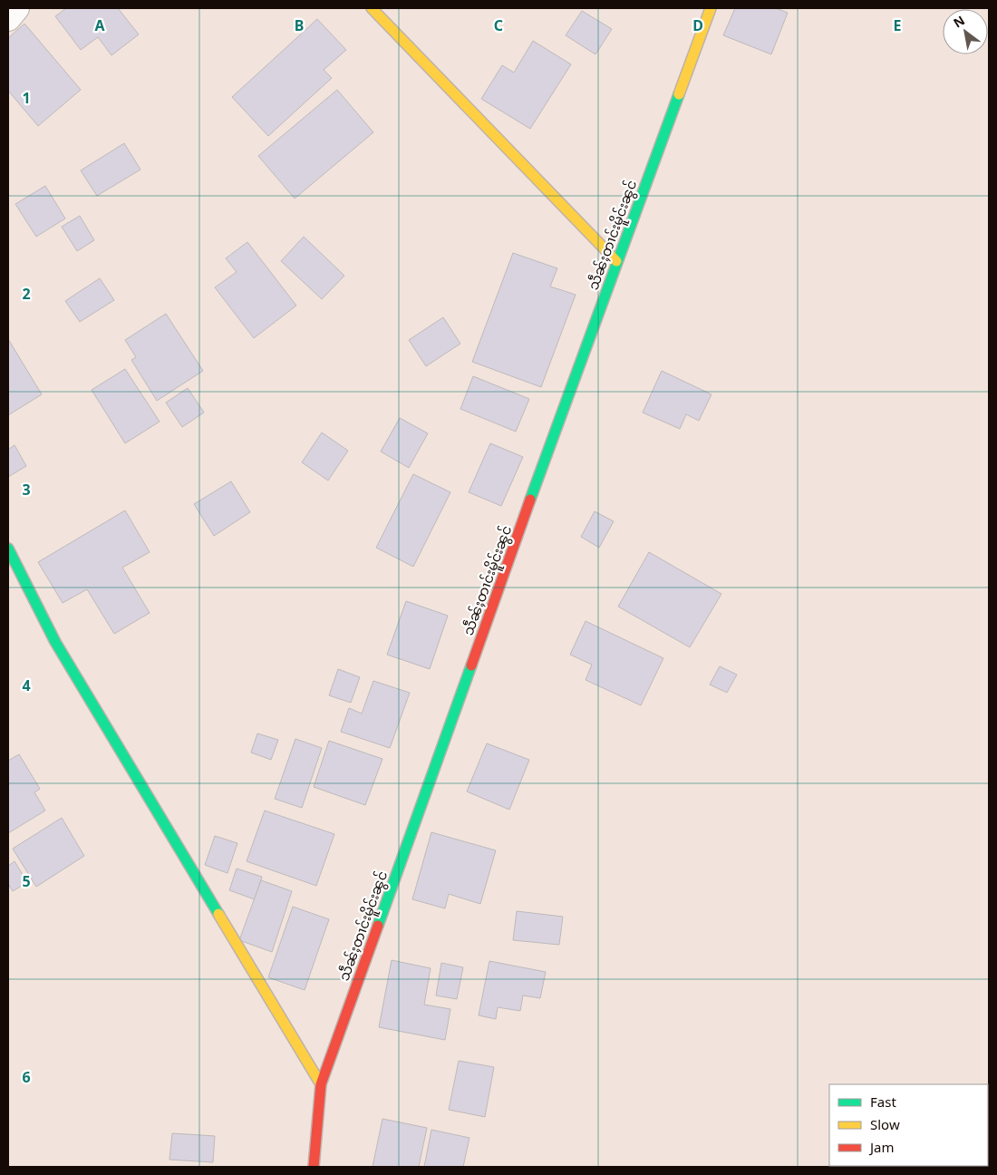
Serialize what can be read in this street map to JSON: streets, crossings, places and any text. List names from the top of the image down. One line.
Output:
{"streets":{"main road":["သဵၼ်ႈတၢင်းမိူင်းၼွင်"]},"legend":["Fast","Slow","Jam"],"north":"top left","grid":{"columns":["A","B","C","D","E"],"rows":["1","2","3","4","5","6"]}}
